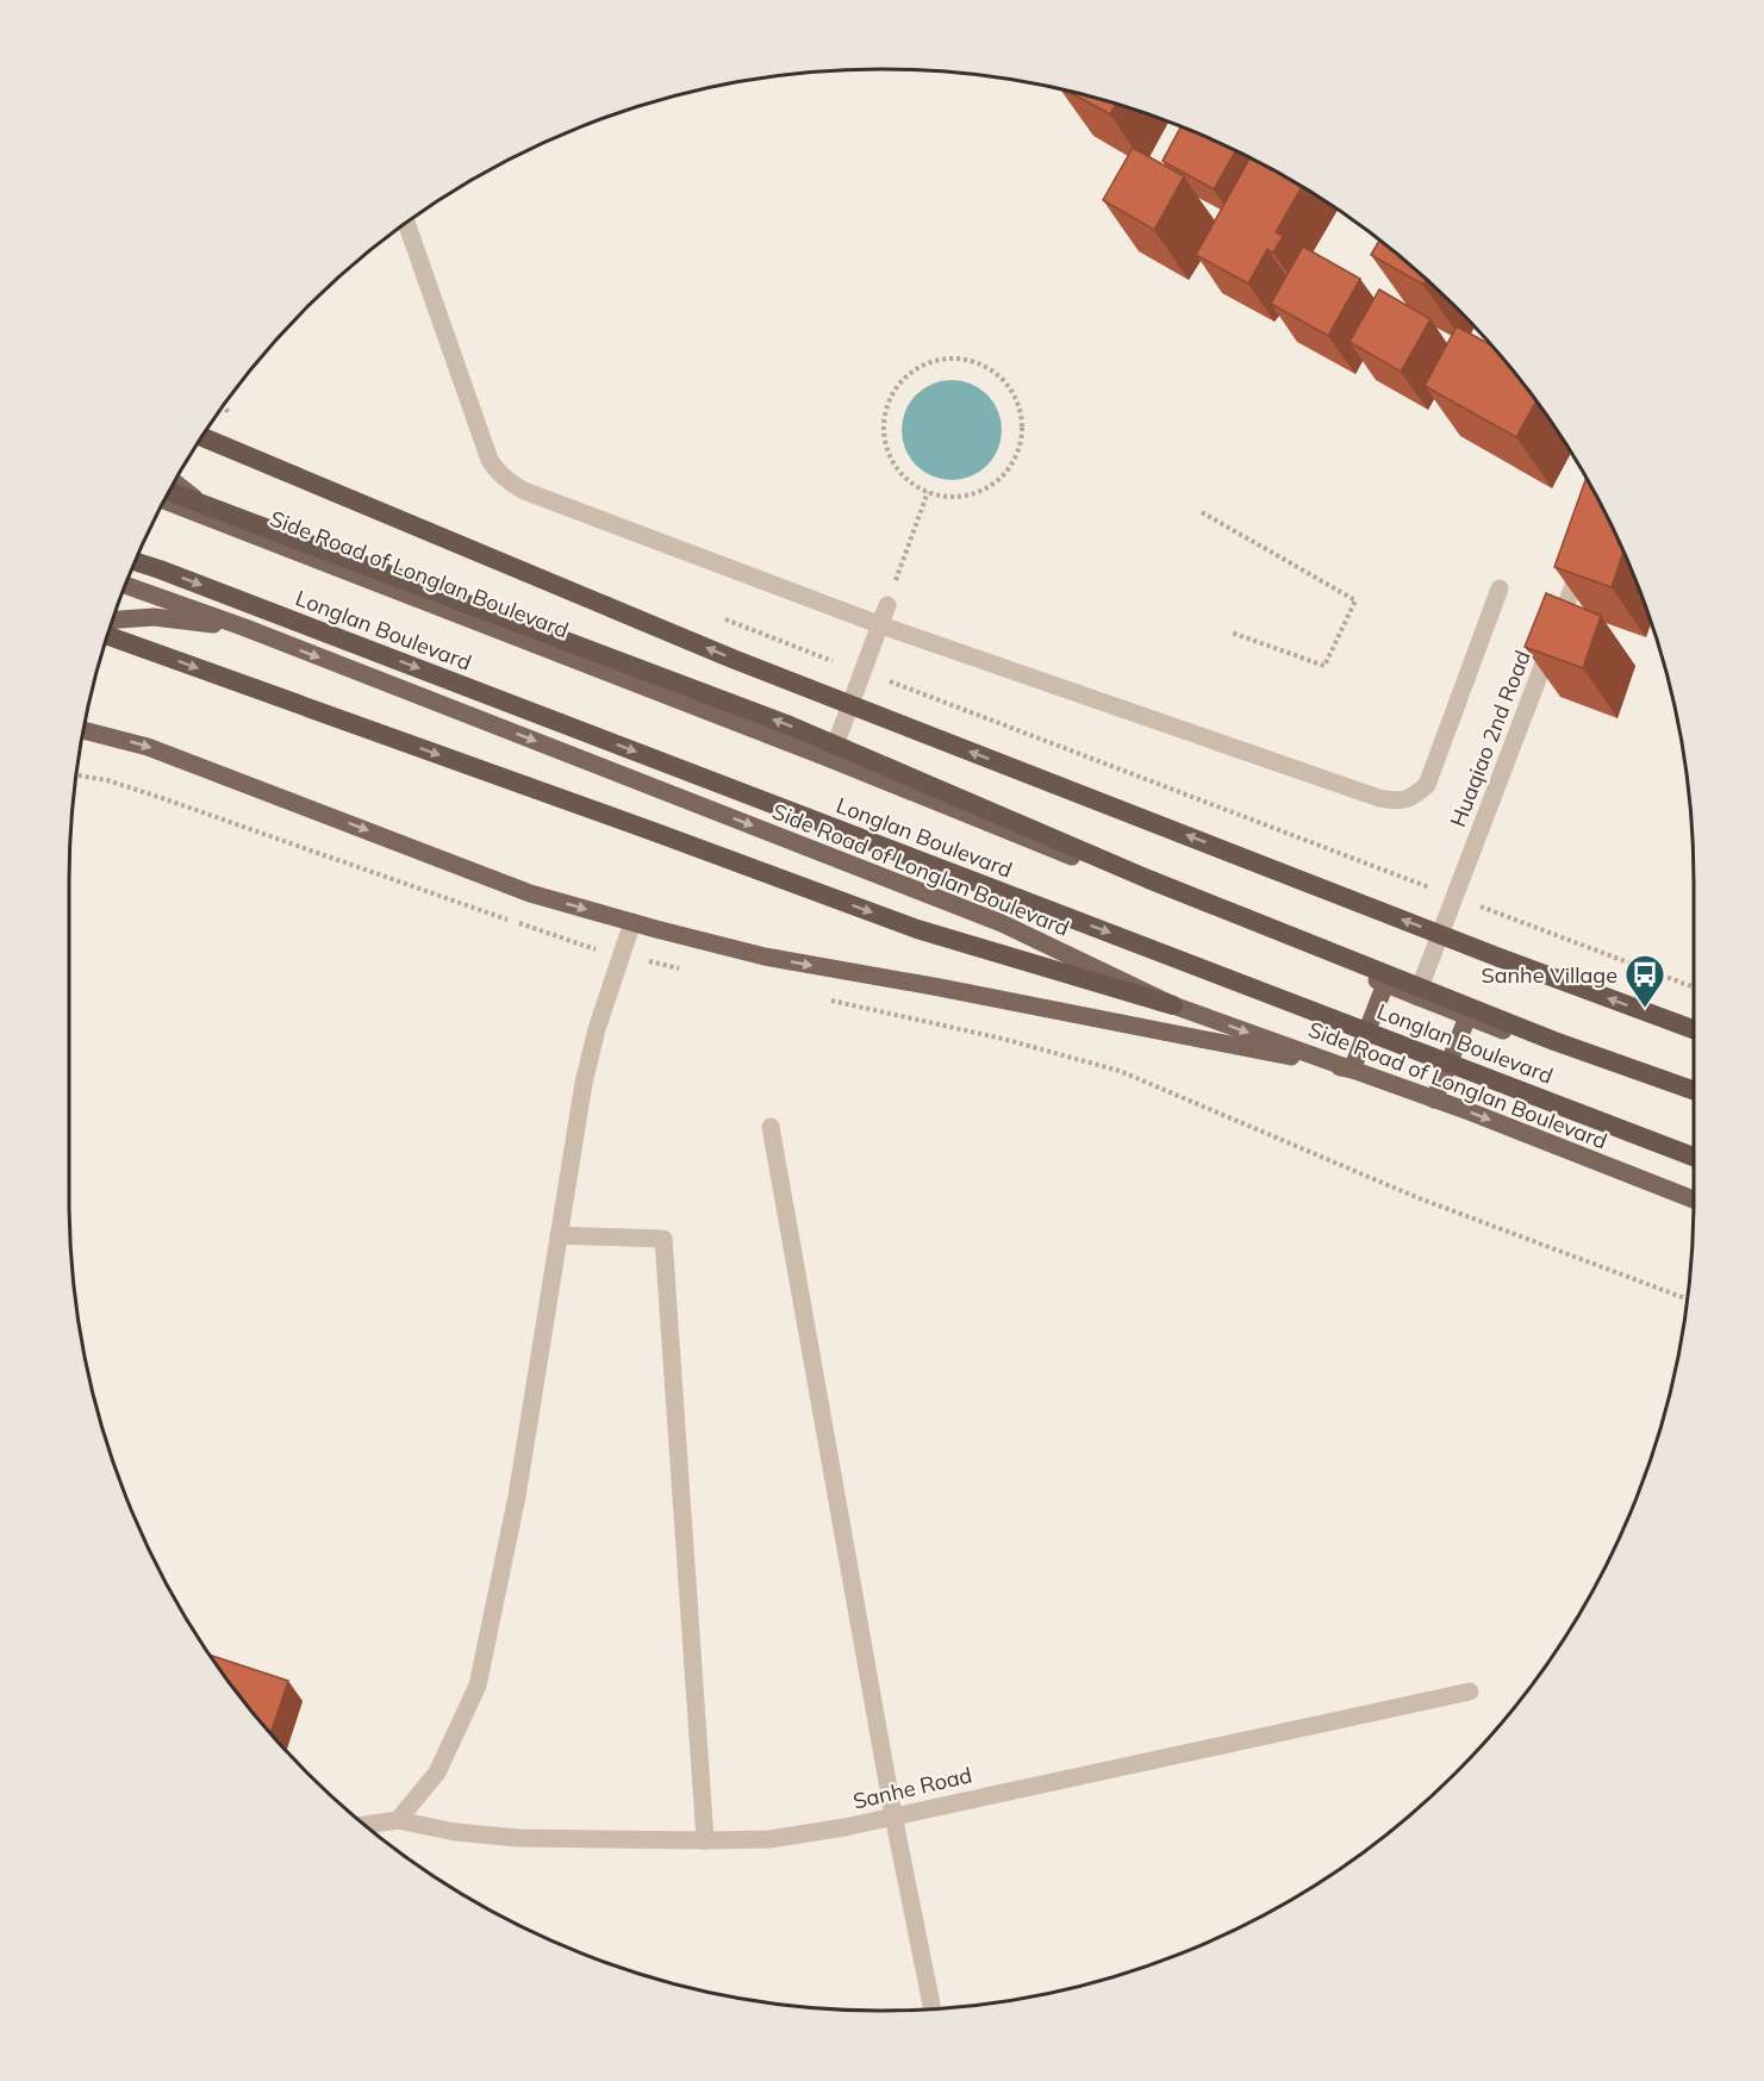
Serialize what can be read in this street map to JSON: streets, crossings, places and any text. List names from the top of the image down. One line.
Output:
{"streets":{"highway":["Longlan Boulevard"],"main road":["Side Road of Longlan Boulevard"],"street":["Huaqiao 2nd Road","Sanhe Road"]},"crossings":[["Side Road of Longlan Boulevard","Huaqiao 2nd Road"]],"places":{"bus stop":["Sanhe Village"]}}
